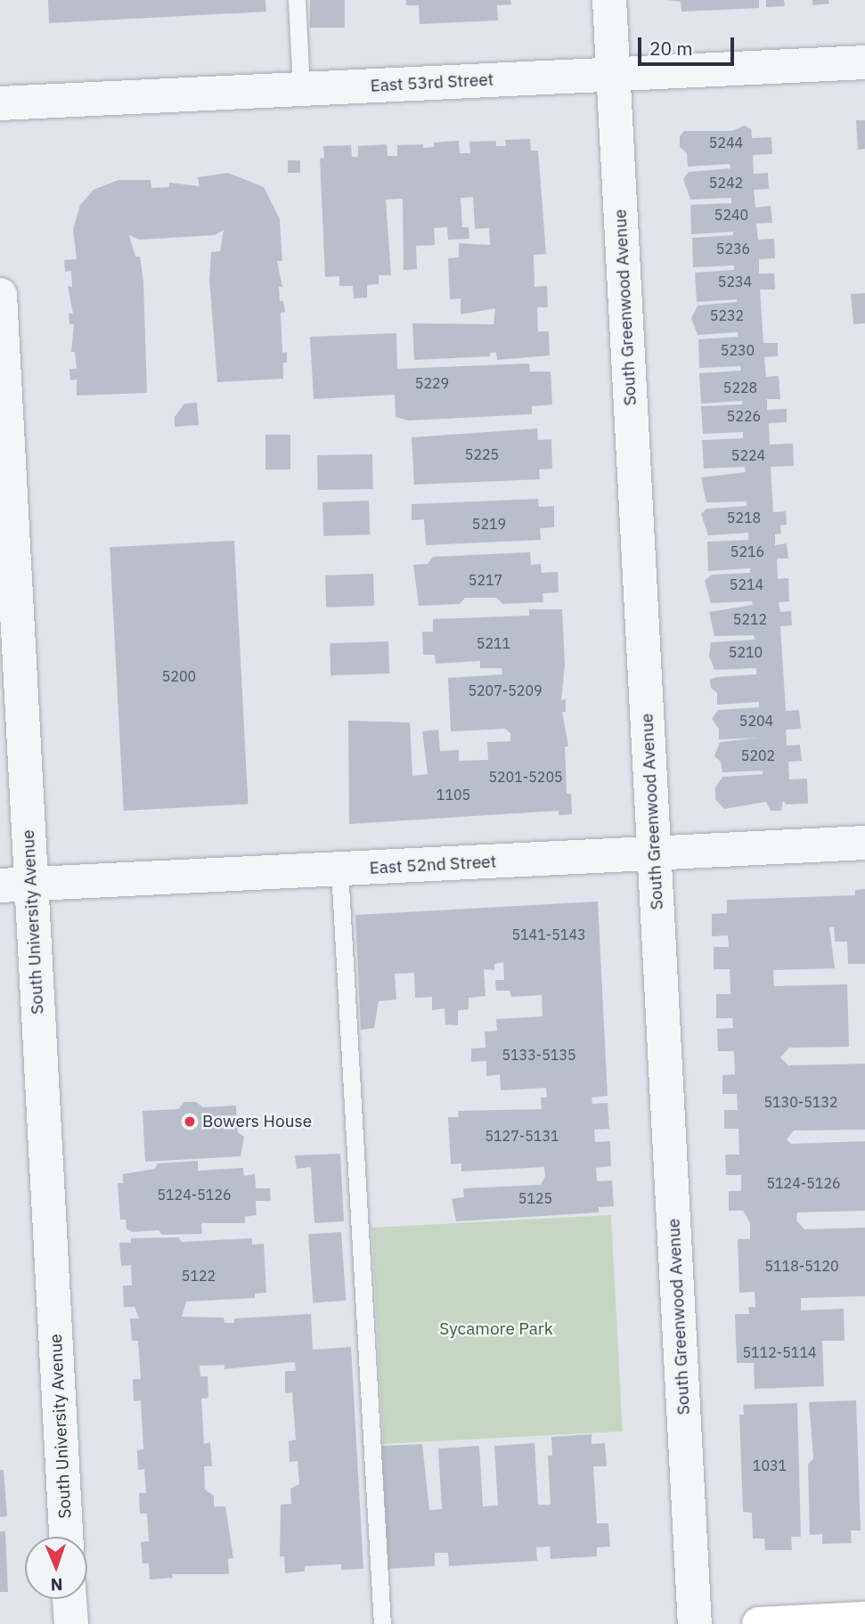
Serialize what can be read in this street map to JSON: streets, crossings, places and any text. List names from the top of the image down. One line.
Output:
{"streets":{"street":["East 53rd Street","South Greenwood Avenue","East 52nd Street","South University Avenue"]},"crossings":[["East 53rd Street","South Greenwood Avenue"],["South Greenwood Avenue","East 52nd Street"],["East 52nd Street","South University Avenue"]],"parks":["Sycamore Park"],"places":["Bowers House"],"house_numbers":["5244","5242","5240","5236","5234","5232","5230","5229","5228","5226","5225","5224","5218","5219","5216","5217","5214","5212","5211","5210","5200","5207-5209","5204","5202","5201-5205","1105","5141-5143","5133-5135","5130-5132","5127-5131","5124-5126","5124-5126","5125","5118-5120","5122","5112-5114","1031"],"scale_bar":"20 m","north":"bottom"}
